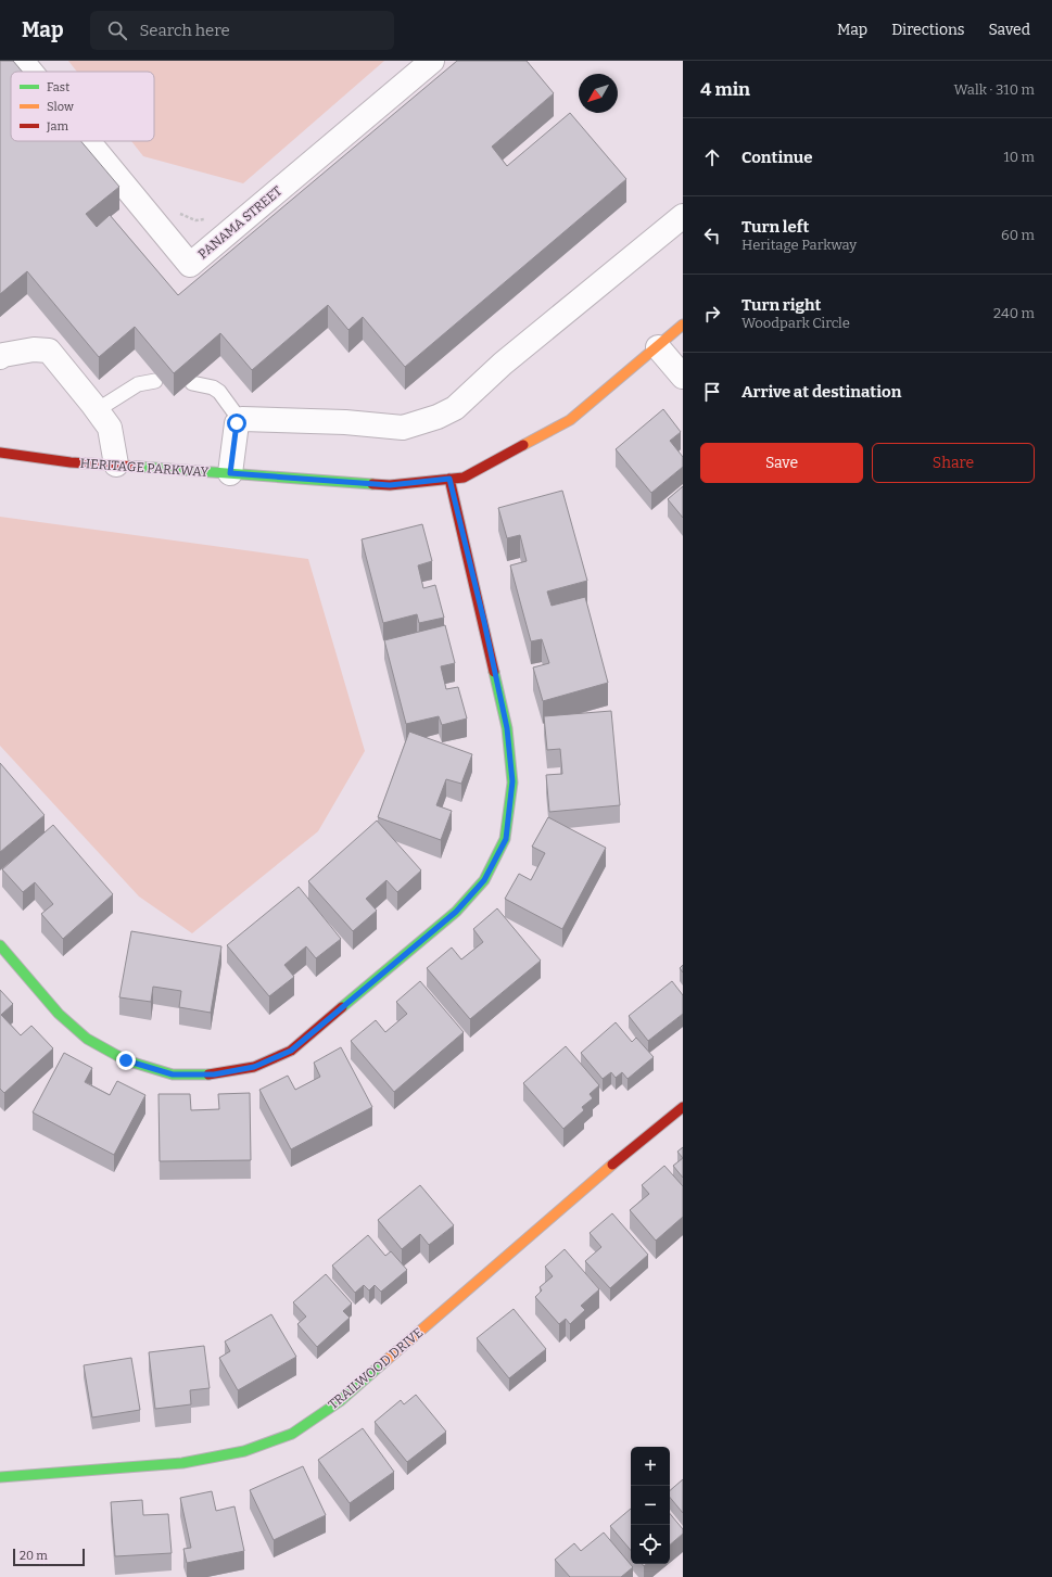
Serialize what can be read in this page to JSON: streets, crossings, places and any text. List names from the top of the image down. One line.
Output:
{"streets":{"street":["PANAMA STREET","HERITAGE PARKWAY","TRAILWOOD DRIVE"]},"legend":["Fast","Slow","Jam"],"scale_bar":"20 m","north":"bottom left","page":{"header":"Map","search":"Search here","nav":["Map","Directions","Saved"],"heading":["4 min","Walk · 310 m"],"list":[["Continue","10 m"],["Turn left","Heritage Parkway","60 m"],["Turn right","Woodpark Circle","240 m"],"Arrive at destination"],"buttons":["Save","Share"],"map_buttons":["+","−"],"scale":"20 m"}}
